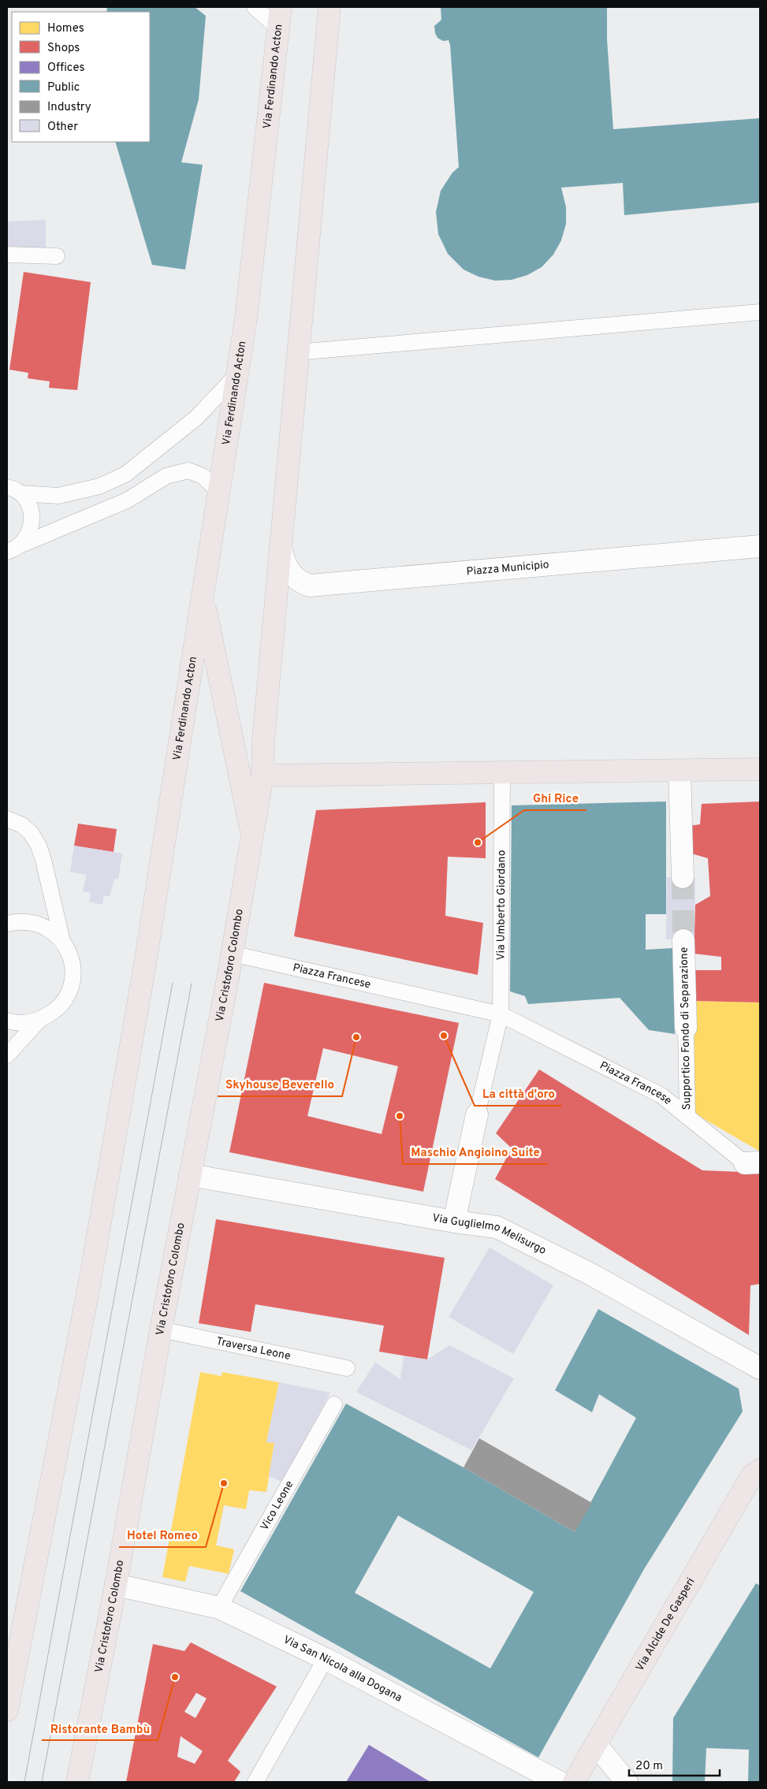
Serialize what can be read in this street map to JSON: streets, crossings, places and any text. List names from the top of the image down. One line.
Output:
{"streets":{"main road":["Via Ferdinando Acton","Via Cristoforo Colombo","Via Alcide De Gasperi"],"street":["Piazza Municipio","Supportico Fondo di Separazione","Via Guglielmo Melisurgo","Via San Nicola alla Dogana"],"lane":["Via Umberto Giordano","Piazza Francese","Traversa Leone","Vico Leone"]},"crossings":[["Via Umberto Giordano","Piazza Francese"],["Via Cristoforo Colombo","Piazza Francese"],["Via Cristoforo Colombo","Via Guglielmo Melisurgo"],["Via Cristoforo Colombo","Traversa Leone"],["Via Cristoforo Colombo","Via San Nicola alla Dogana"],["Piazza Francese","Supportico Fondo di Separazione"],["Vico Leone","Via San Nicola alla Dogana"]],"places":["Ghi Rice","La città d'oro","Skyhouse Beverello","Maschio Angioino Suite","Hotel Romeo","Ristorante Bambù"],"legend":["Homes","Shops","Offices","Public","Industry","Other"],"scale_bar":"20 m"}
